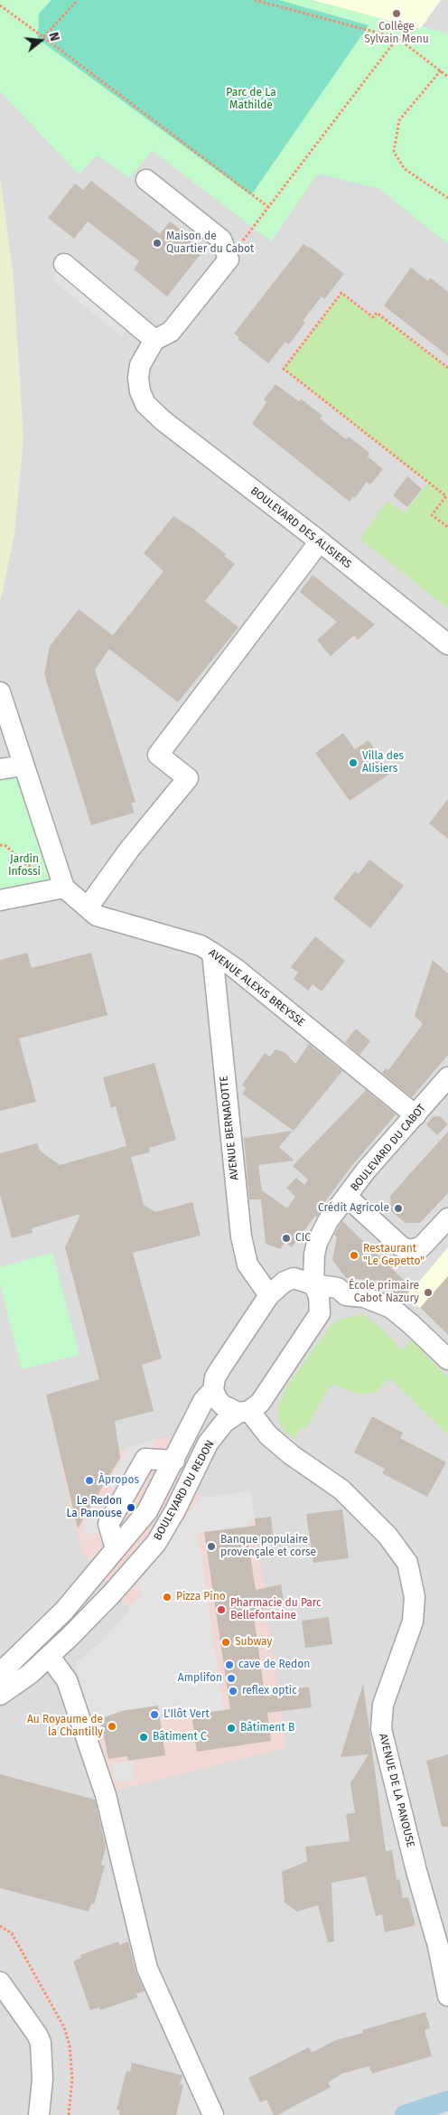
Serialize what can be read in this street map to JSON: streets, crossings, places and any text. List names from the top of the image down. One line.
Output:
{"streets":{"street":["BOULEVARD DES ALISIERS","AVENUE ALEXIS BREYSSE","AVENUE BERNADOTTE","BOULEVARD DU CABOT","BOULEVARD DU REDON","AVENUE DE LA PANOUSE"]},"crossings":[["AVENUE ALEXIS BREYSSE","AVENUE BERNADOTTE"],["AVENUE ALEXIS BREYSSE","BOULEVARD DU CABOT"],["AVENUE BERNADOTTE","BOULEVARD DU REDON"],["BOULEVARD DU CABOT","BOULEVARD DU REDON"],["BOULEVARD DU REDON","AVENUE DE LA PANOUSE"]],"parks":["Parc de La Mathilde","Jardin Infossi"],"places":["Collège Sylvain Menu","Maison de Quartier du Cabot","Villa des Alisiers","Crédit Agricole","CIC","Restaurant \"Le Gepetto\"","École primaire Cabot Nazury","Àpropos","Le Redon La Panouse","Banque populaire provençale et corse","Pizza Pino","Pharmacie du Parc Bellefontaine","Subway","cave de Redon","Amplifon","reflex optic","L'Ilôt Vert","Au Royaume de la Chantilly","Bâtiment B","Bâtiment C"],"north":"right"}
